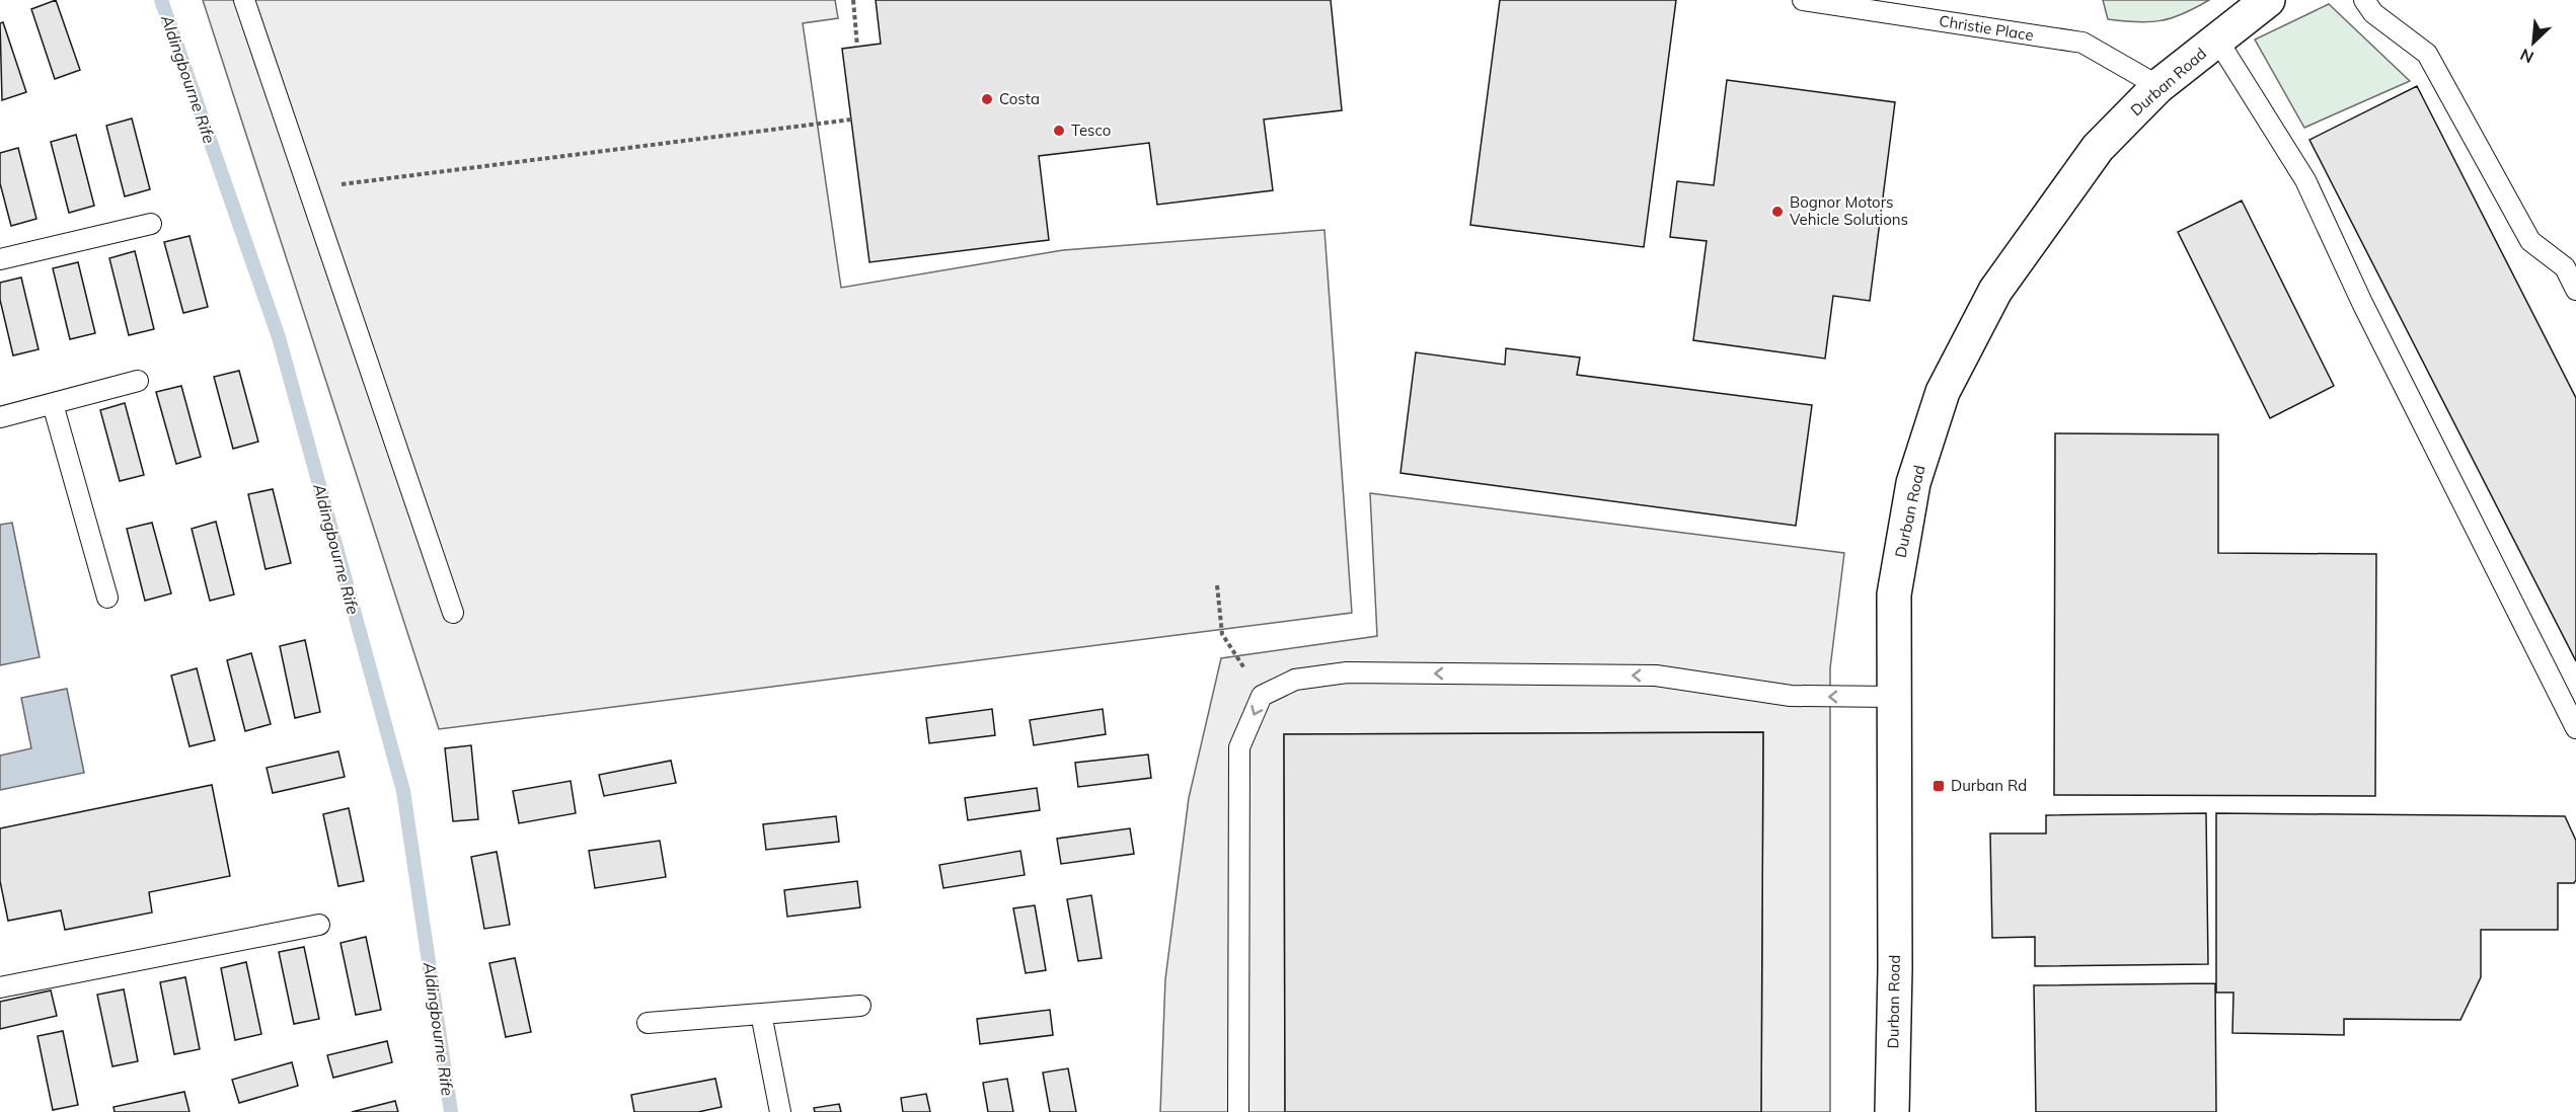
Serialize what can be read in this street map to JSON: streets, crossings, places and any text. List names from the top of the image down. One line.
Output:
{"streets":{"street":["Durban Road"],"lane":["Christie Place"]},"crossings":[["Christie Place","Durban Road"]],"water":["Aldingbourne Rife"],"places":{"other":["Costa","Tesco","Bognor Motors Vehicle Solutions"],"transit":["Durban Rd"]},"north":"bottom left"}
